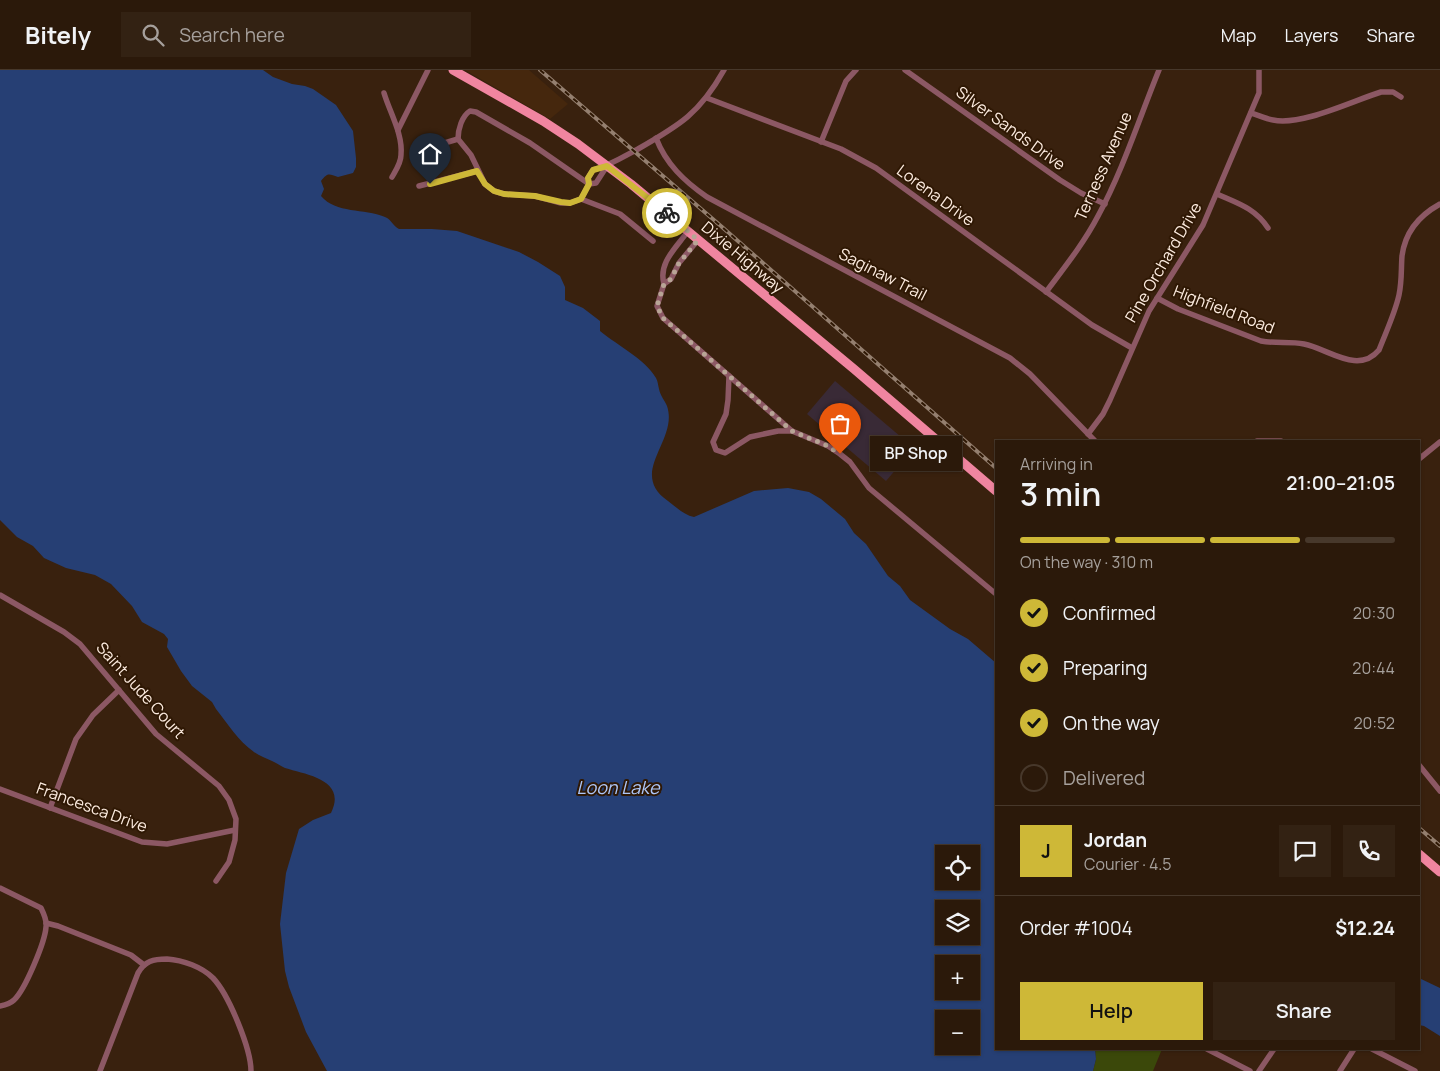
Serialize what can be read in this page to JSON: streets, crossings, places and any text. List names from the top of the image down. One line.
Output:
{"streets":{"main road":["Dixie Highway"],"street":["Silver Sands Drive","Terness Avenue","Lorena Drive","Pine Orchard Drive","Saginaw Trail","Highfield Road","Saint Jude Court","Francesca Drive"]},"crossings":[["Silver Sands Drive","Terness Avenue"],["Terness Avenue","Lorena Drive"],["Lorena Drive","Pine Orchard Drive"],["Pine Orchard Drive","Saginaw Trail"],["Pine Orchard Drive","Highfield Road"],["Saint Jude Court","Francesca Drive"]],"water":["Loon Lake"],"places":["BP Shop"],"page":{"header":"Bitely","search":"Search here","nav":["Map","Layers","Share"],"bubble":"BP Shop","heading":["3 min","Arriving in","21:00–21:05"],"panel":["Jordan","Courier · 4.5","Order #1004","$12.24"],"bar":"On the way · 310 m","list":[["Confirmed","20:30"],["Preparing","20:44"],["On the way","20:52"],"Delivered"],"round":"J","map_buttons":["+","−"],"buttons":["Help","Share"]}}
